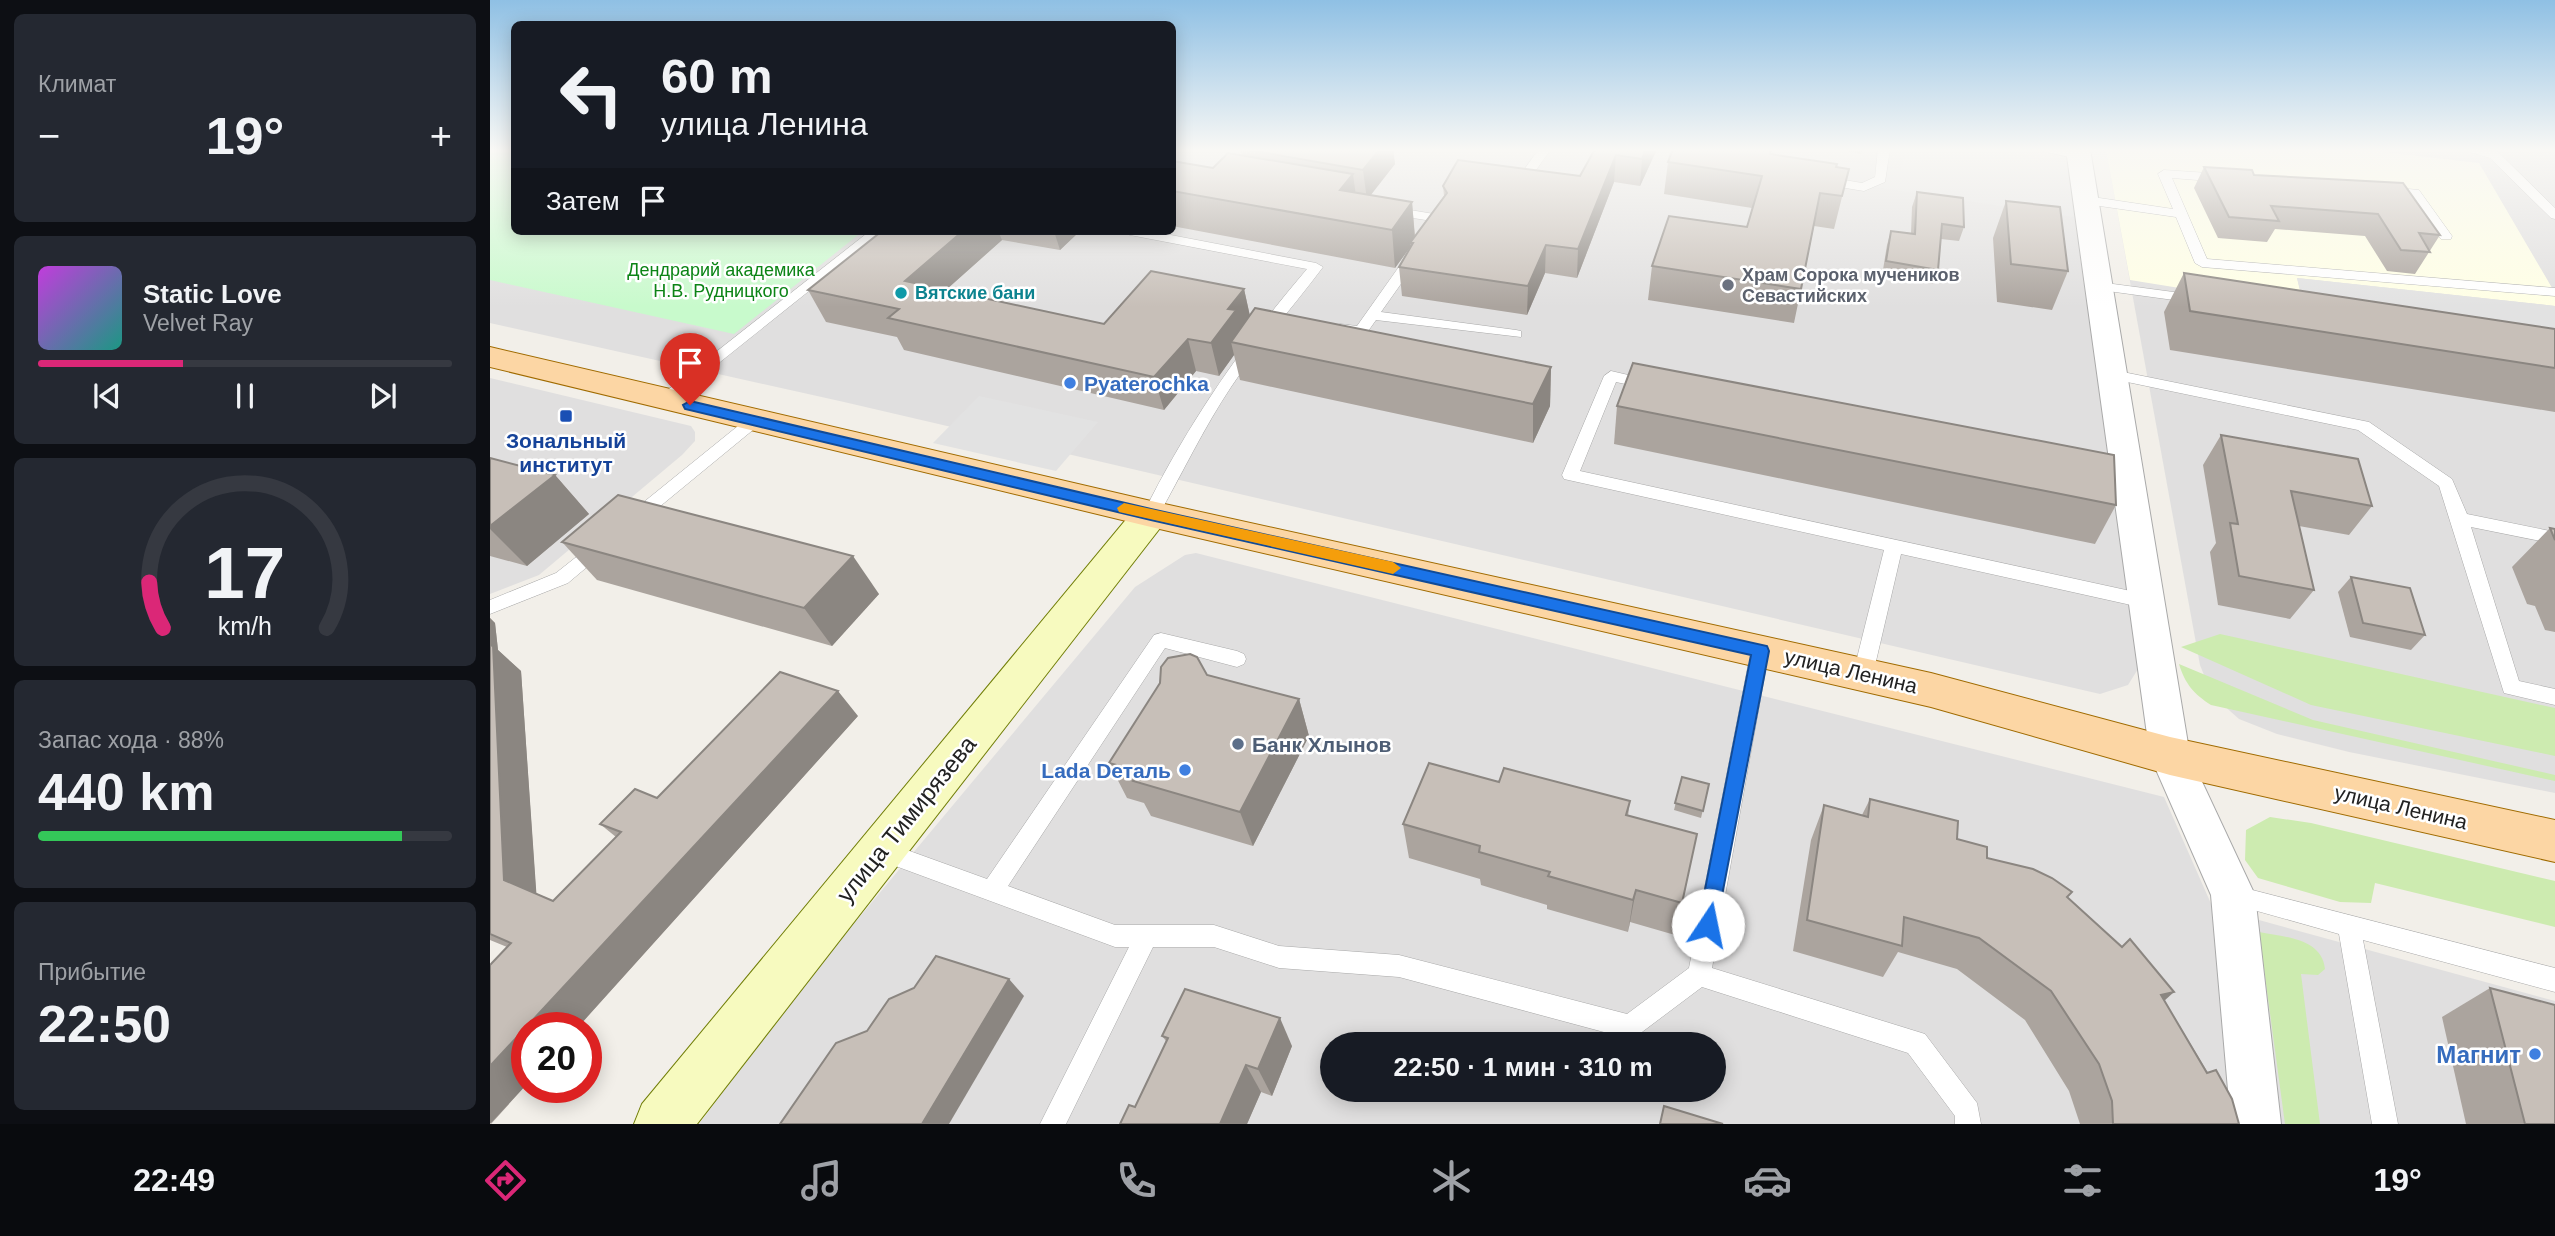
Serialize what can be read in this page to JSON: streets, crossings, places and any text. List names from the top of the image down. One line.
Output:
{"streets":{"main road":["улица Ленина","улица Тимирязева"]},"crossings":[["улица Ленина","улица Тимирязева"]],"parks":["Дендрарий академика Н.В. Рудницкого"],"places":{"other":["Храм Сорока мучеников Севастийских","Вятские бани","Pyaterochka","Банк Хлынов","Lada Dеталь","Магнит"],"transit":["Зональный институт"]},"page":{"tile":["Климат",["Запас хода · 88%","440 km"],["Прибытие","22:50"]],"turn":["60 m","улица Ленина"],"heat":["−","19°","+"],"then":"Затем","song":["Static Love","Velvet Ray"],"limit":"20","trip":"22:50 · 1 мин · 310 m","tabs":["22:49","19°"],"gauge":["17","km/h"]}}
